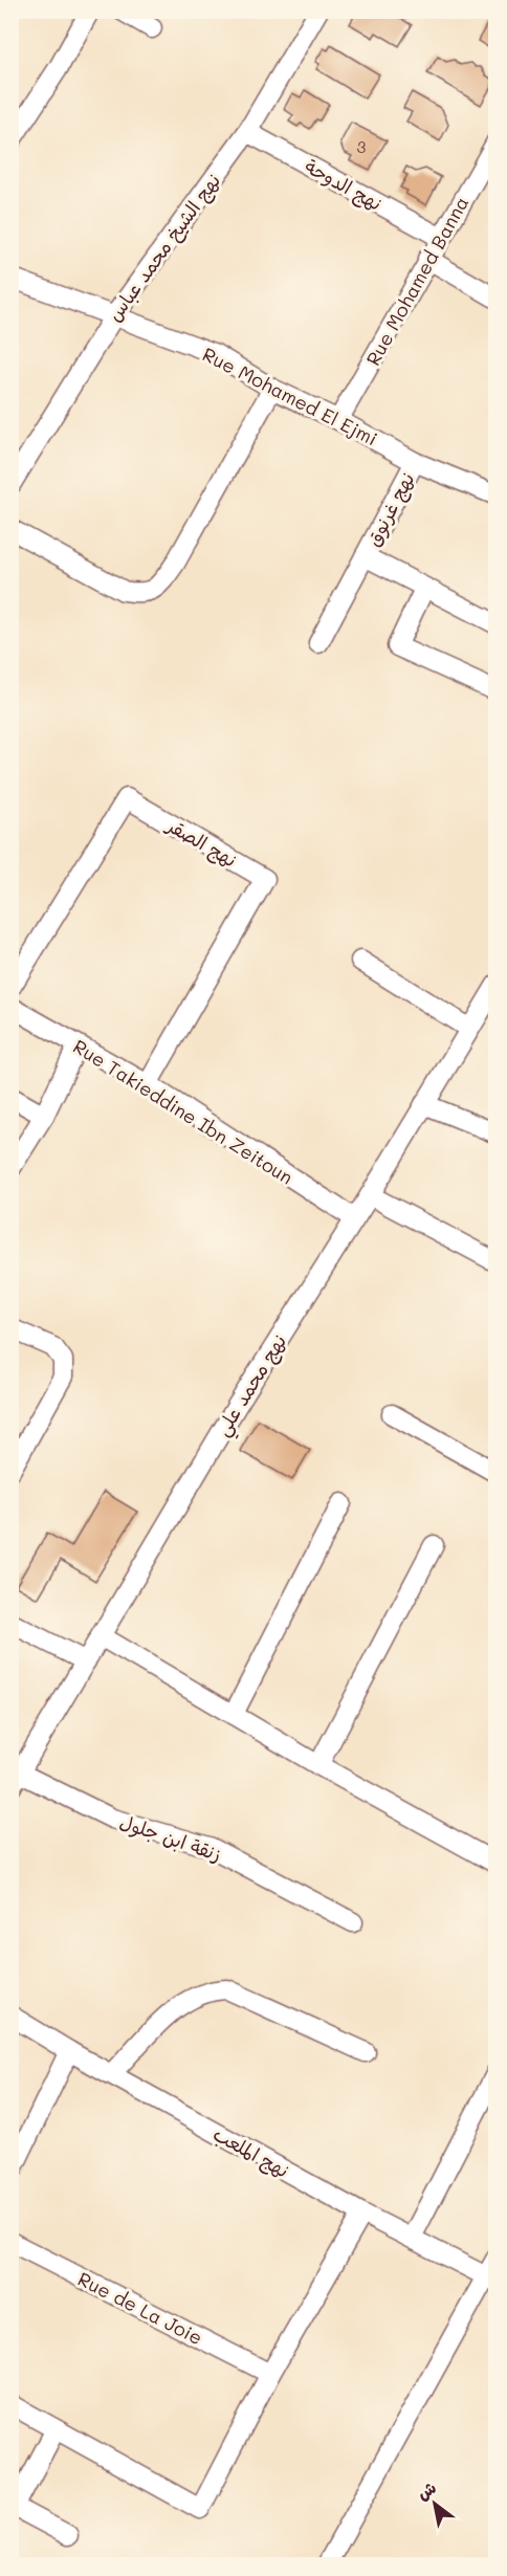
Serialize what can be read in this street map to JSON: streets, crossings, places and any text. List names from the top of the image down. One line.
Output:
{"streets":{"street":["نهج الدوحة","نهج الشيخ محمد عباس","Rue Mohamed Banna","Rue Mohamed El Ejmi","نهج غرنوق","نهج الصقر","Rue Takieddine Ibn Zeitoun","نهج محمد علي","زنقة ابن جلول","نهج الملعب","Rue de La Joie"]},"crossings":[["نهج الدوحة","نهج الشيخ محمد عباس"],["نهج الدوحة","Rue Mohamed Banna"],["نهج الشيخ محمد عباس","Rue Mohamed El Ejmi"],["Rue Mohamed Banna","Rue Mohamed El Ejmi"],["Rue Mohamed El Ejmi","نهج غرنوق"],["نهج الصقر","Rue Takieddine Ibn Zeitoun"],["Rue Takieddine Ibn Zeitoun","نهج محمد علي"],["نهج محمد علي","زنقة ابن جلول"]],"house_numbers":["3"],"north":"top left"}
